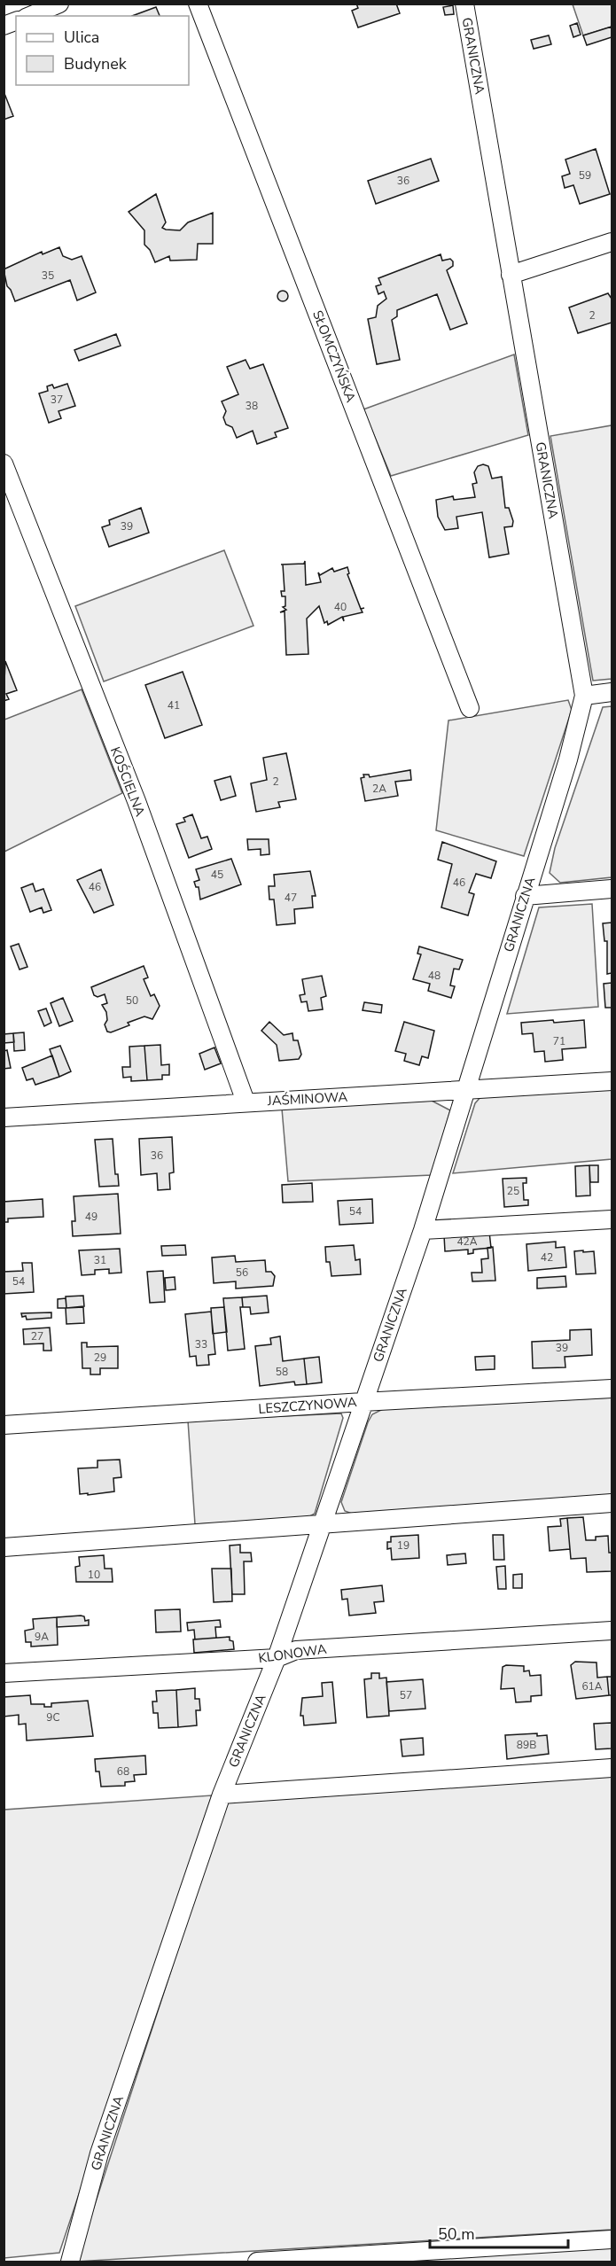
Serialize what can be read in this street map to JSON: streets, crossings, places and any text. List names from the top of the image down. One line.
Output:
{"streets":{"street":["GRANICZNA","SŁOMCZYŃSKA","KOŚCIELNA","JAŚMINOWA","LESZCZYNOWA","KLONOWA"]},"crossings":[["GRANICZNA","JAŚMINOWA"],["GRANICZNA","LESZCZYNOWA"],["GRANICZNA","KLONOWA"],["KOŚCIELNA","JAŚMINOWA"]],"house_numbers":["59","36","35","2","37","38","39","40","41","2","2A","45","46","46","47","48","50","71","36","25","54","49","42A","42","31","56","54","27","33","39","29","58","19","10","9A","61A","57","9C","89B","68"],"legend":["Ulica","Budynek"],"scale_bar":"50 m"}
